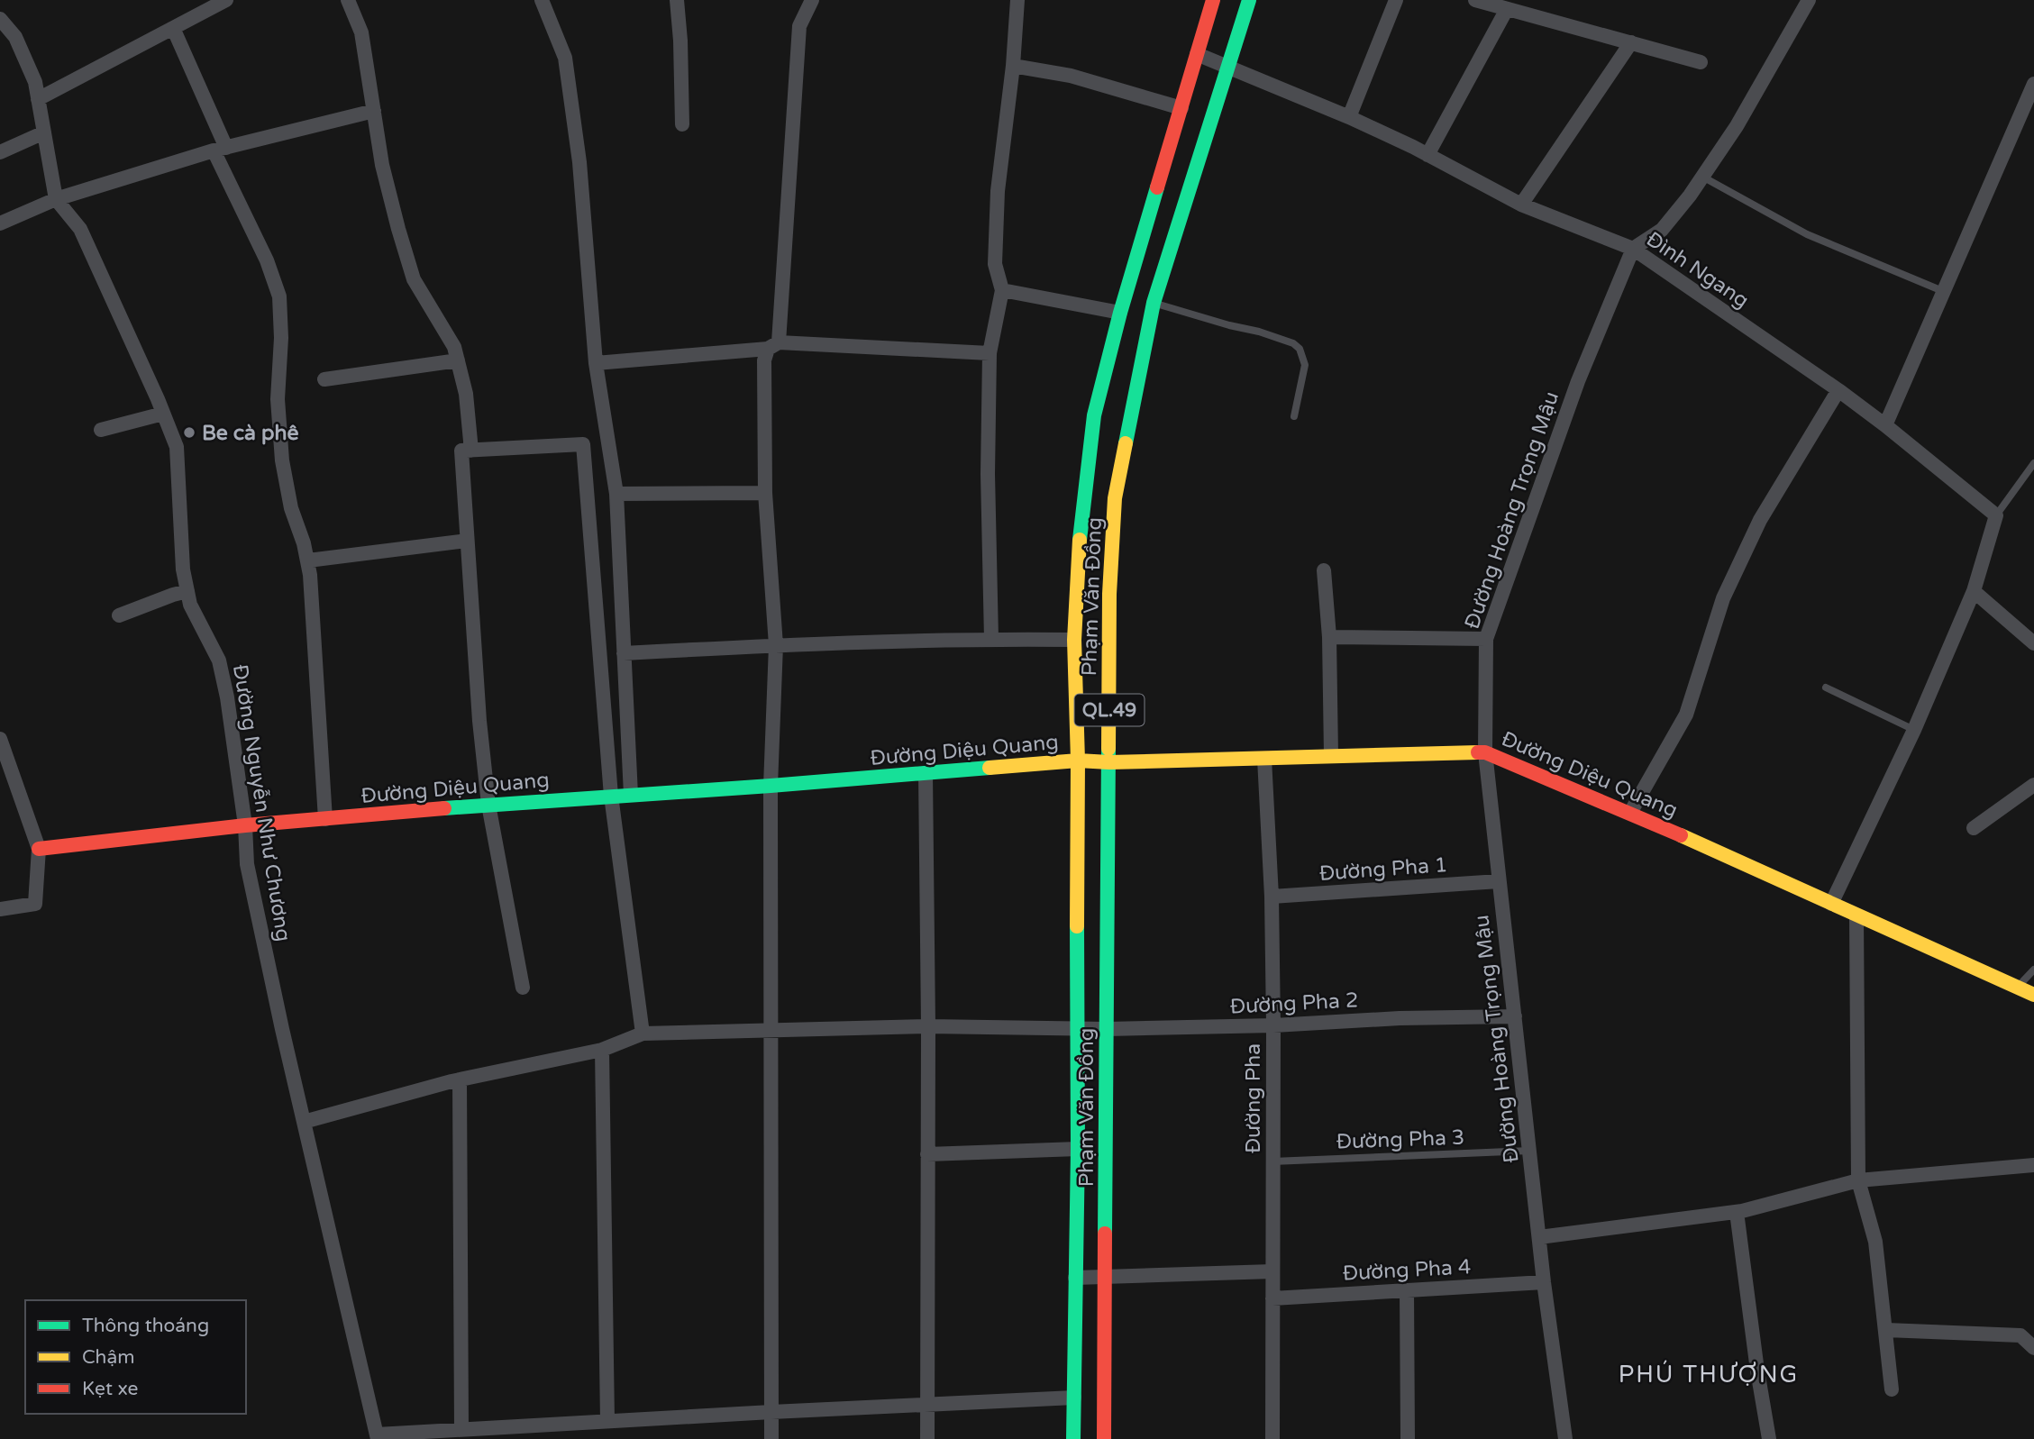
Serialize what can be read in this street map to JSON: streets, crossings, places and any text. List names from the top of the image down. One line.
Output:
{"streets":{"main road":["Phạm Văn Đồng","QL.49","Đường Diệu Quang"],"street":["Đình Ngang","Đường Hoàng Trọng Mậu","Đường Nguyễn Như Chương","Đường Pha 1","Đường Pha 2","Đường Pha","Đường Pha 4"],"lane":["Đường Pha 3"]},"crossings":[["Đình Ngang","Đường Hoàng Trọng Mậu"],["Đình Ngang","Phạm Văn Đồng"],["Đường Hoàng Trọng Mậu","Đường Diệu Quang"],["Đường Hoàng Trọng Mậu","Đường Pha 1"],["Đường Hoàng Trọng Mậu","Đường Pha 2"],["Đường Hoàng Trọng Mậu","Đường Pha 3"],["Đường Hoàng Trọng Mậu","Đường Pha 4"],["Phạm Văn Đồng","Đường Diệu Quang"],["Phạm Văn Đồng","Đường Pha 2"],["Đường Diệu Quang","Đường Nguyễn Như Chương"],["Đường Diệu Quang","Đường Pha"],["Đường Pha 1","Đường Pha"],["Đường Pha 2","Đường Pha"],["Đường Pha","Đường Pha 3"],["Đường Pha","Đường Pha 4"]],"districts":["PHÚ THƯỢNG"],"places":["Be cà phê"],"legend":["Thông thoáng","Chậm","Kẹt xe"]}
